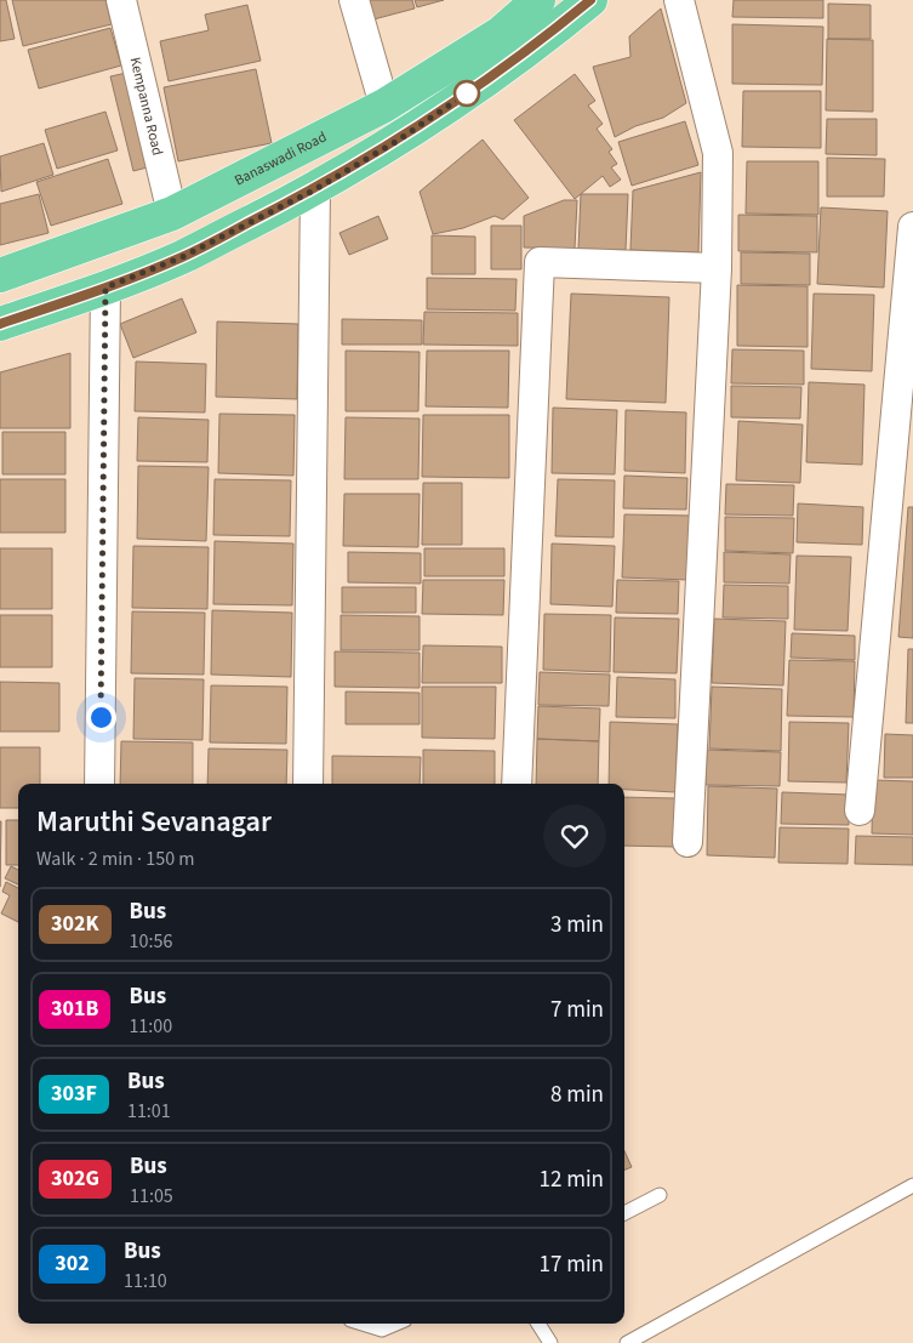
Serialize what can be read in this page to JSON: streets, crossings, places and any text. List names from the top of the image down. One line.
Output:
{"streets":{"main road":["Banaswadi Road"],"street":["Kempanna Road"]},"crossings":[["Kempanna Road","Banaswadi Road"]],"lines":["bus line 302K"],"page":{"heading":["Maruthi Sevanagar","Walk · 2 min · 150 m"],"list":[{"mark":"302K","name":"Bus","note":"10:56","value":"3 min"},{"mark":"301B","name":"Bus","note":"11:00","value":"7 min"},{"mark":"303F","name":"Bus","note":"11:01","value":"8 min"},{"mark":"302G","name":"Bus","note":"11:05","value":"12 min"},{"mark":"302","name":"Bus","note":"11:10","value":"17 min"}]}}
